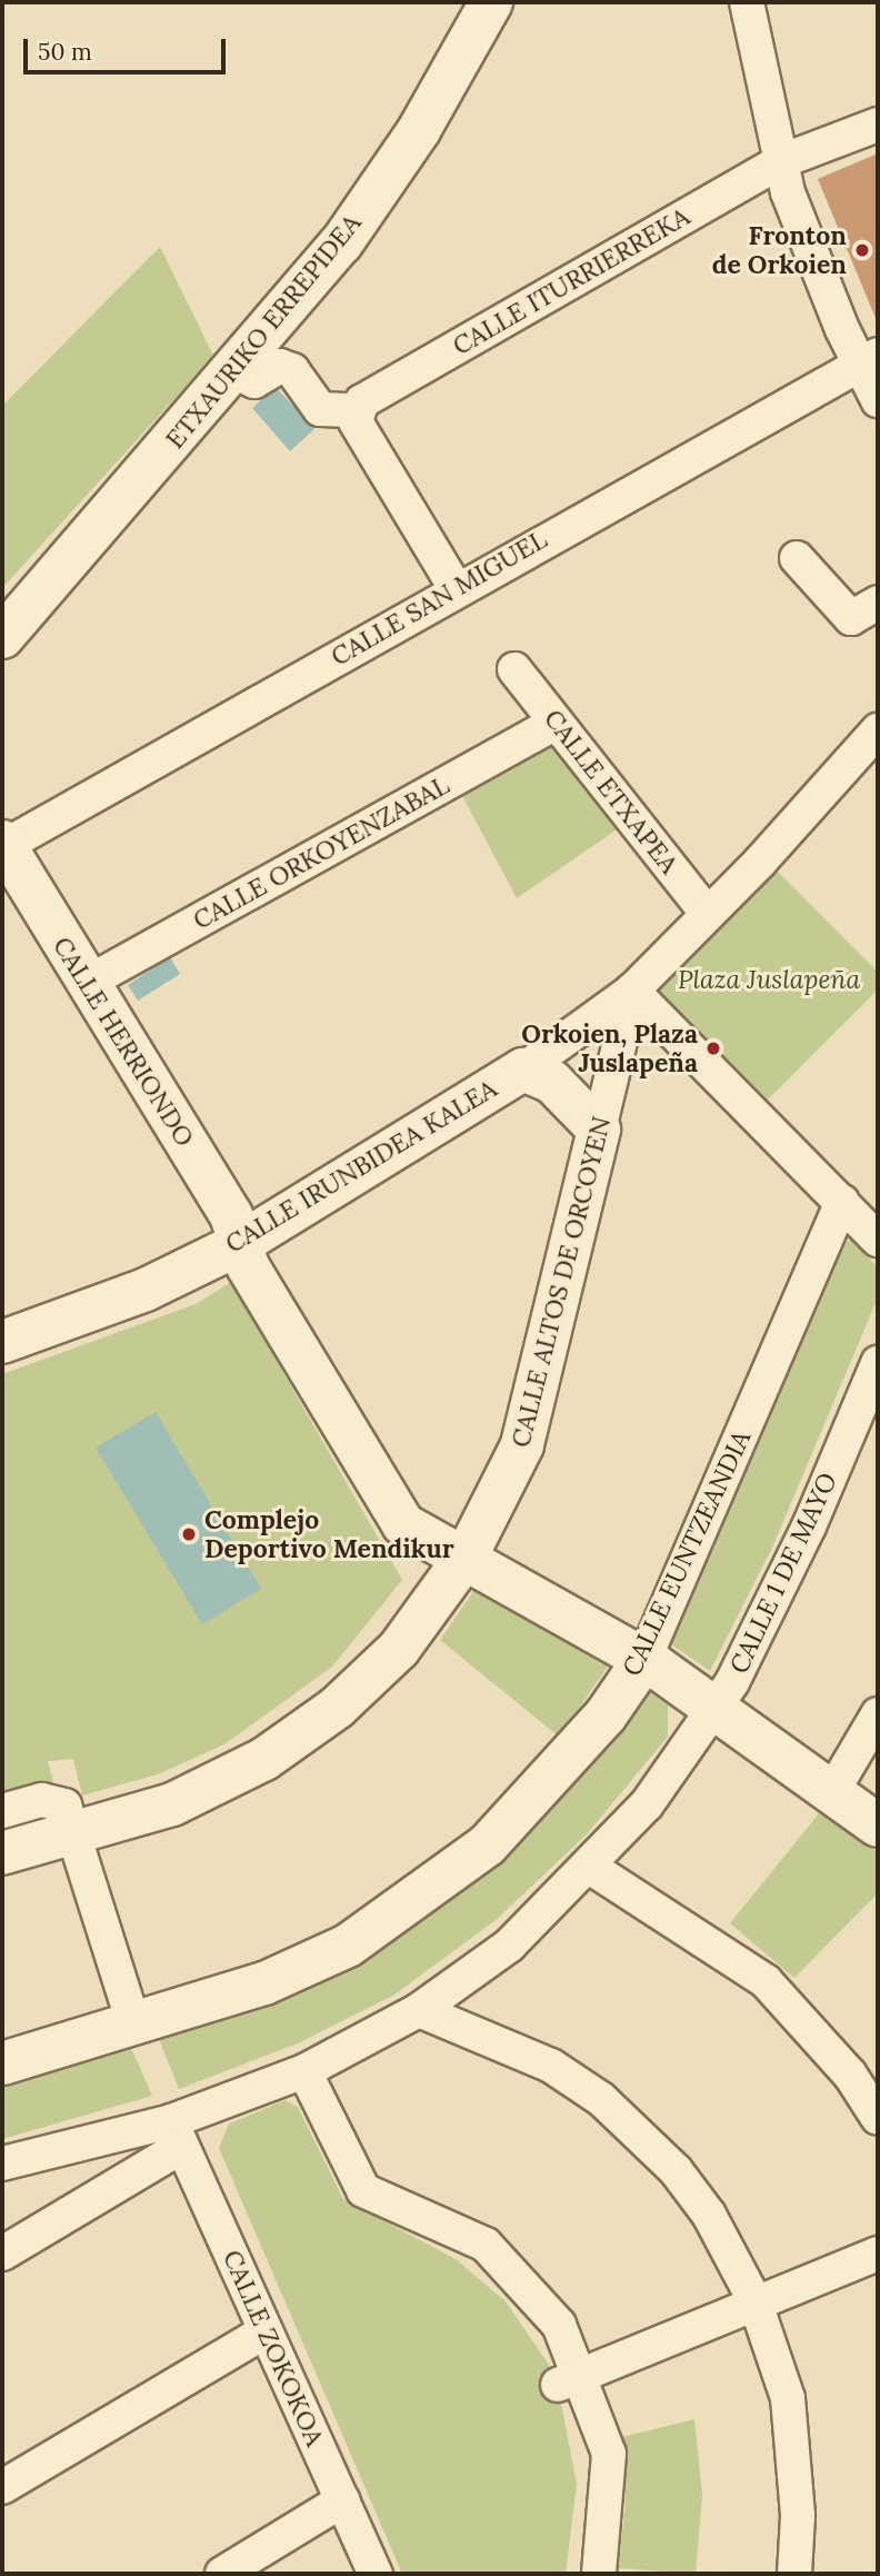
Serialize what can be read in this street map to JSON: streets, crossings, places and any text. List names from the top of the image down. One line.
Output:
{"streets":{"street":["CALLE ITURRIERREKA","ETXAURIKO ERREPIDEA","CALLE SAN MIGUEL","CALLE ETXAPEA","CALLE ORKOYENZABAL","CALLE HERRIONDO","CALLE IRUNBIDEA KALEA","CALLE ALTOS DE ORCOYEN","CALLE EUNTZEANDIA","CALLE 1 DE MAYO","CALLE ZOKOKOA"]},"crossings":[["CALLE SAN MIGUEL","CALLE HERRIONDO"],["CALLE ETXAPEA","CALLE ORKOYENZABAL"],["CALLE ETXAPEA","CALLE IRUNBIDEA KALEA"],["CALLE ORKOYENZABAL","CALLE HERRIONDO"],["CALLE HERRIONDO","CALLE IRUNBIDEA KALEA"],["CALLE HERRIONDO","CALLE ALTOS DE ORCOYEN"],["CALLE HERRIONDO","CALLE EUNTZEANDIA"],["CALLE HERRIONDO","CALLE 1 DE MAYO"],["CALLE IRUNBIDEA KALEA","CALLE ALTOS DE ORCOYEN"],["CALLE 1 DE MAYO","CALLE ZOKOKOA"]],"parks":["Plaza Juslapeña"],"places":["Fronton de Orkoien","Orkoien, Plaza Juslapeña","Complejo Deportivo Mendikur"],"scale_bar":"50 m"}
